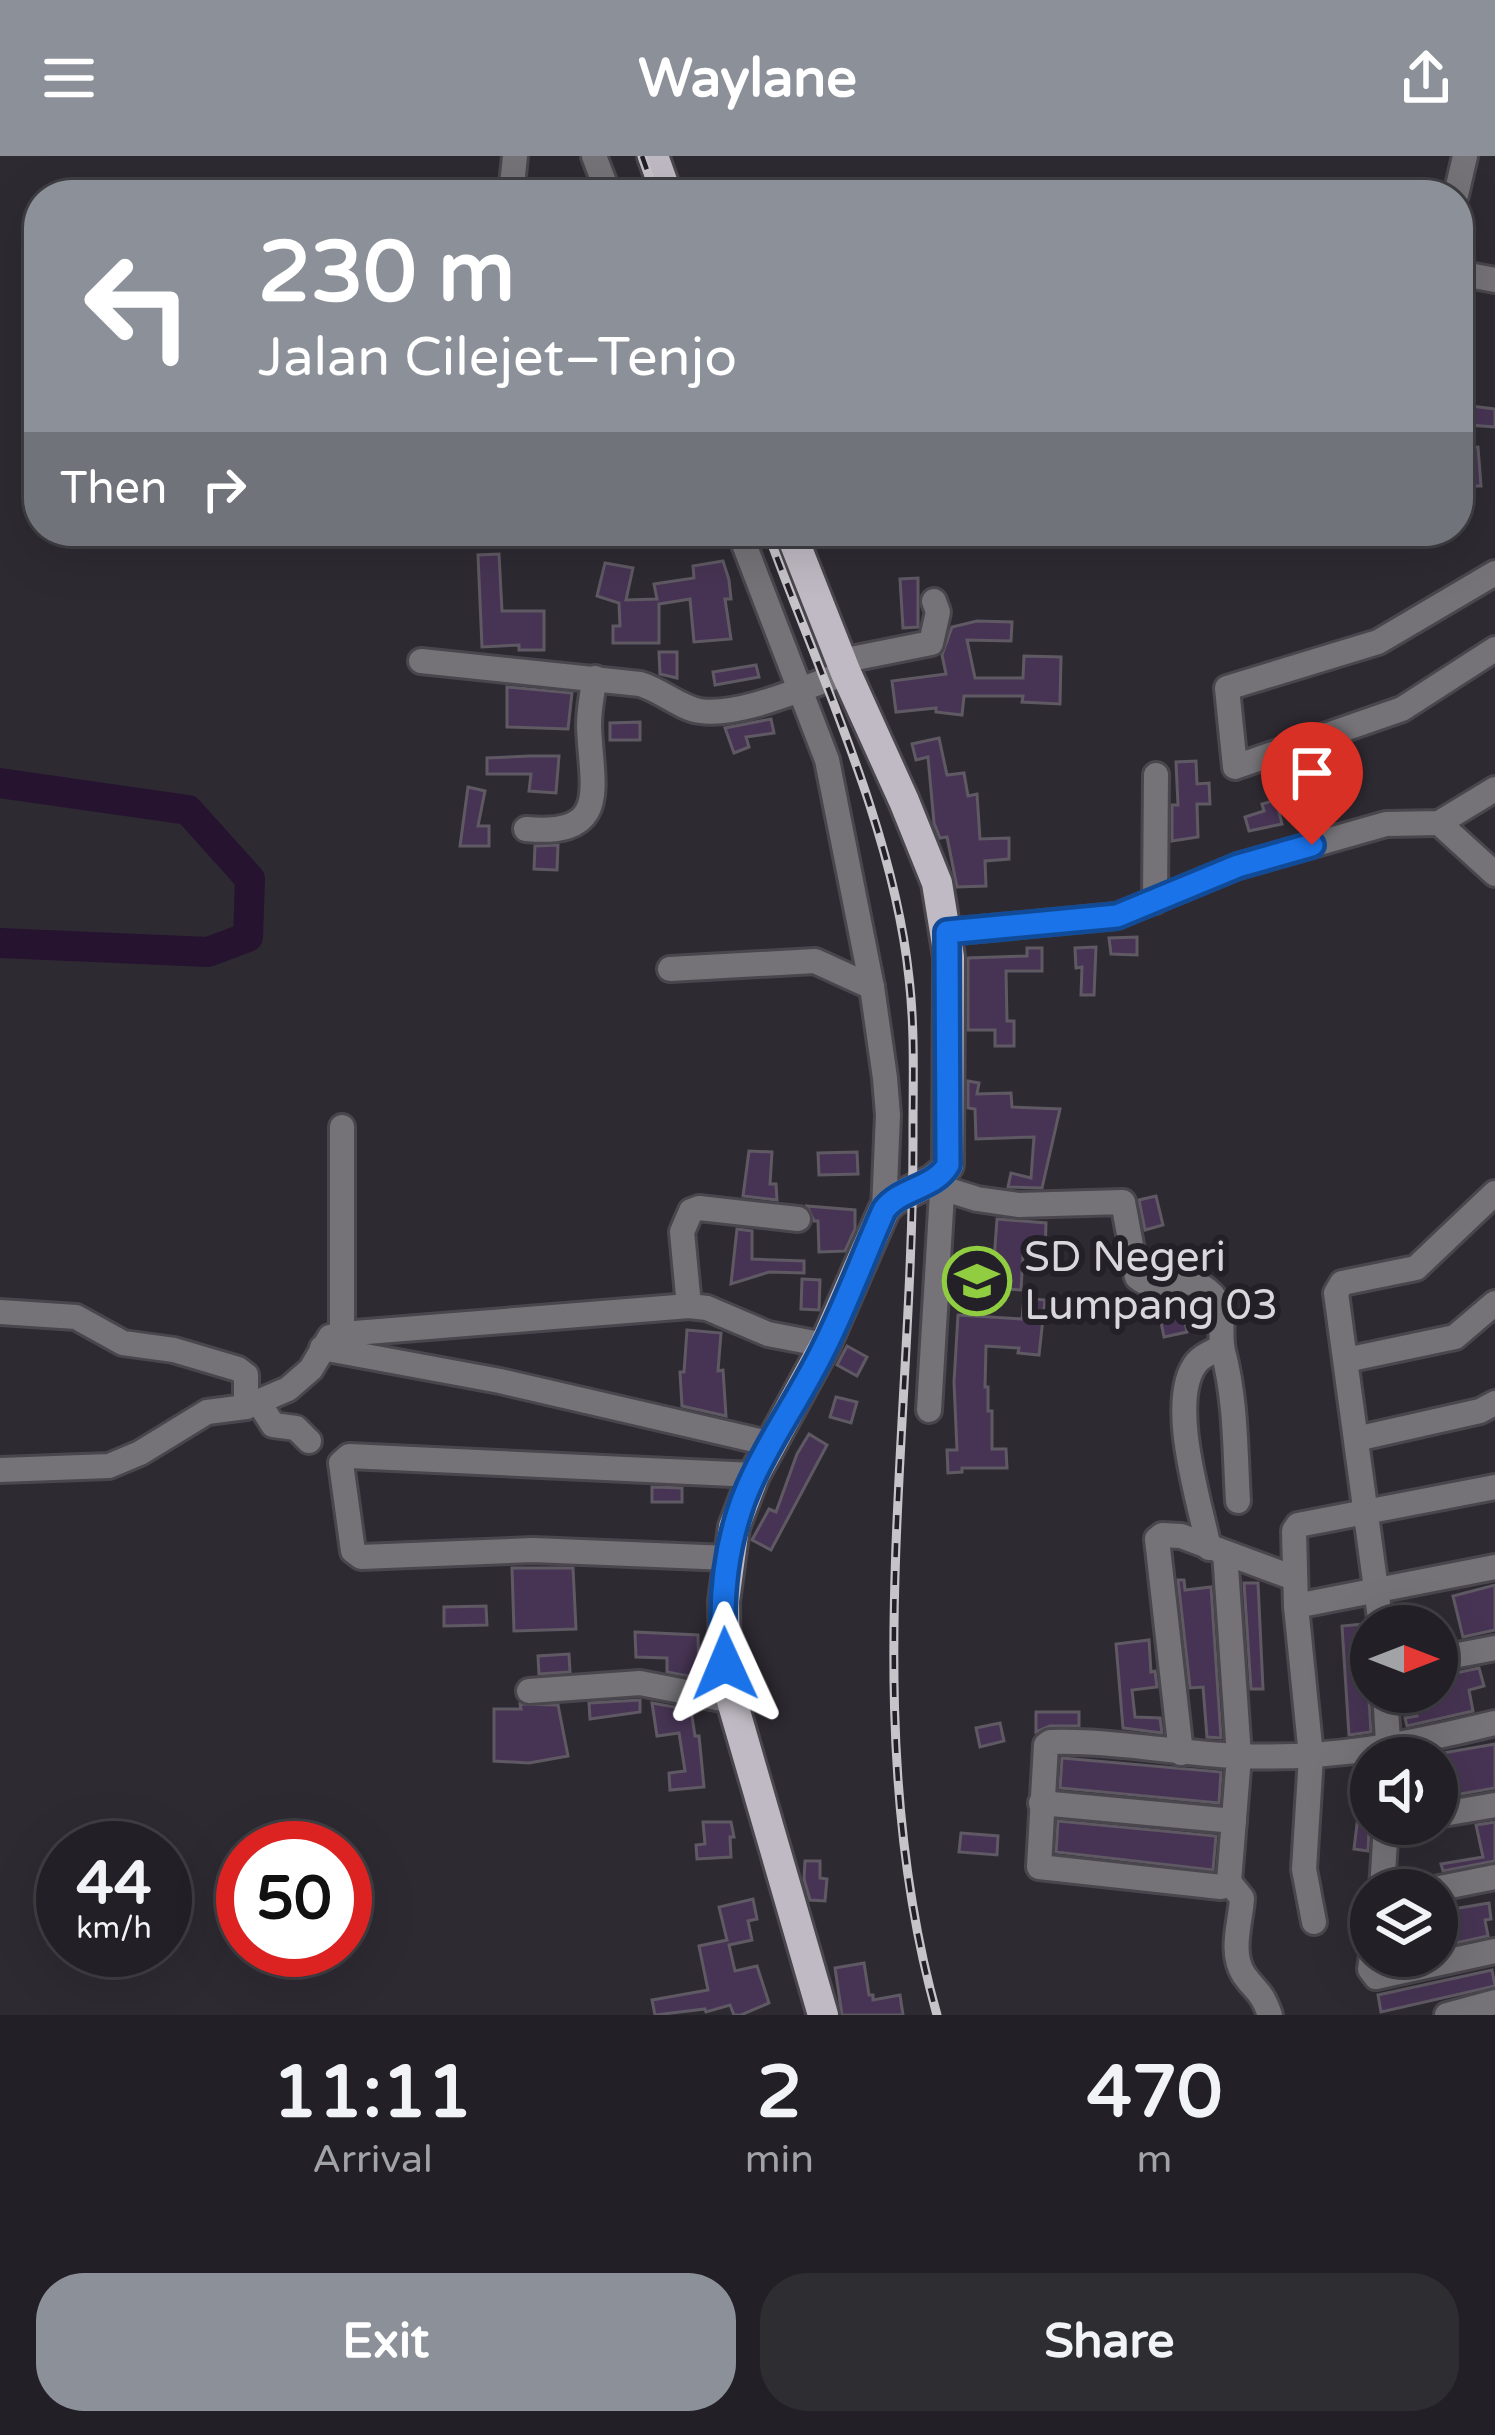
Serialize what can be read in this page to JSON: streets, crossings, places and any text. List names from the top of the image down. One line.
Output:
{"places":{"school or university":["SD Negeri Lumpang 03"]},"north":"right","page":{"header":"Waylane","turn":["230 m","Jalan Cilejet–Tenjo"],"then":"Then","speed":"44 km/h","limit":"50","eta":["11:11","Arrival","2","min","470","m"],"buttons":["Exit","Share"]}}
